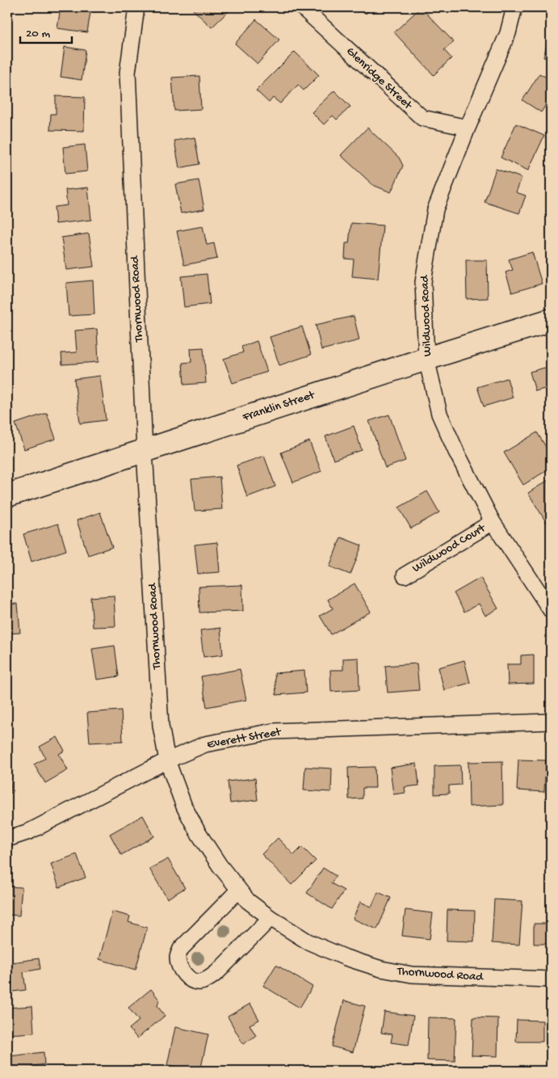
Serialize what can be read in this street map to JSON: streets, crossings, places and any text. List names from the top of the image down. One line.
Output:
{"streets":{"street":["Glenridge Street","Thornwood Road","Wildwood Road","Franklin Street","Wildwood Court","Everett Street"]},"crossings":[["Glenridge Street","Wildwood Road"],["Thornwood Road","Franklin Street"],["Thornwood Road","Everett Street"],["Wildwood Road","Franklin Street"],["Wildwood Road","Wildwood Court"]],"scale_bar":"20 m"}
